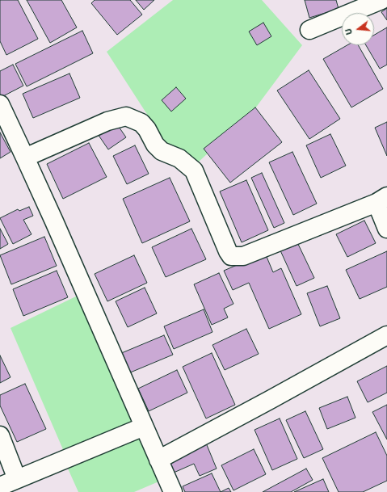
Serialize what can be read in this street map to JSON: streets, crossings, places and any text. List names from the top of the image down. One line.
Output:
{"north":"left"}
